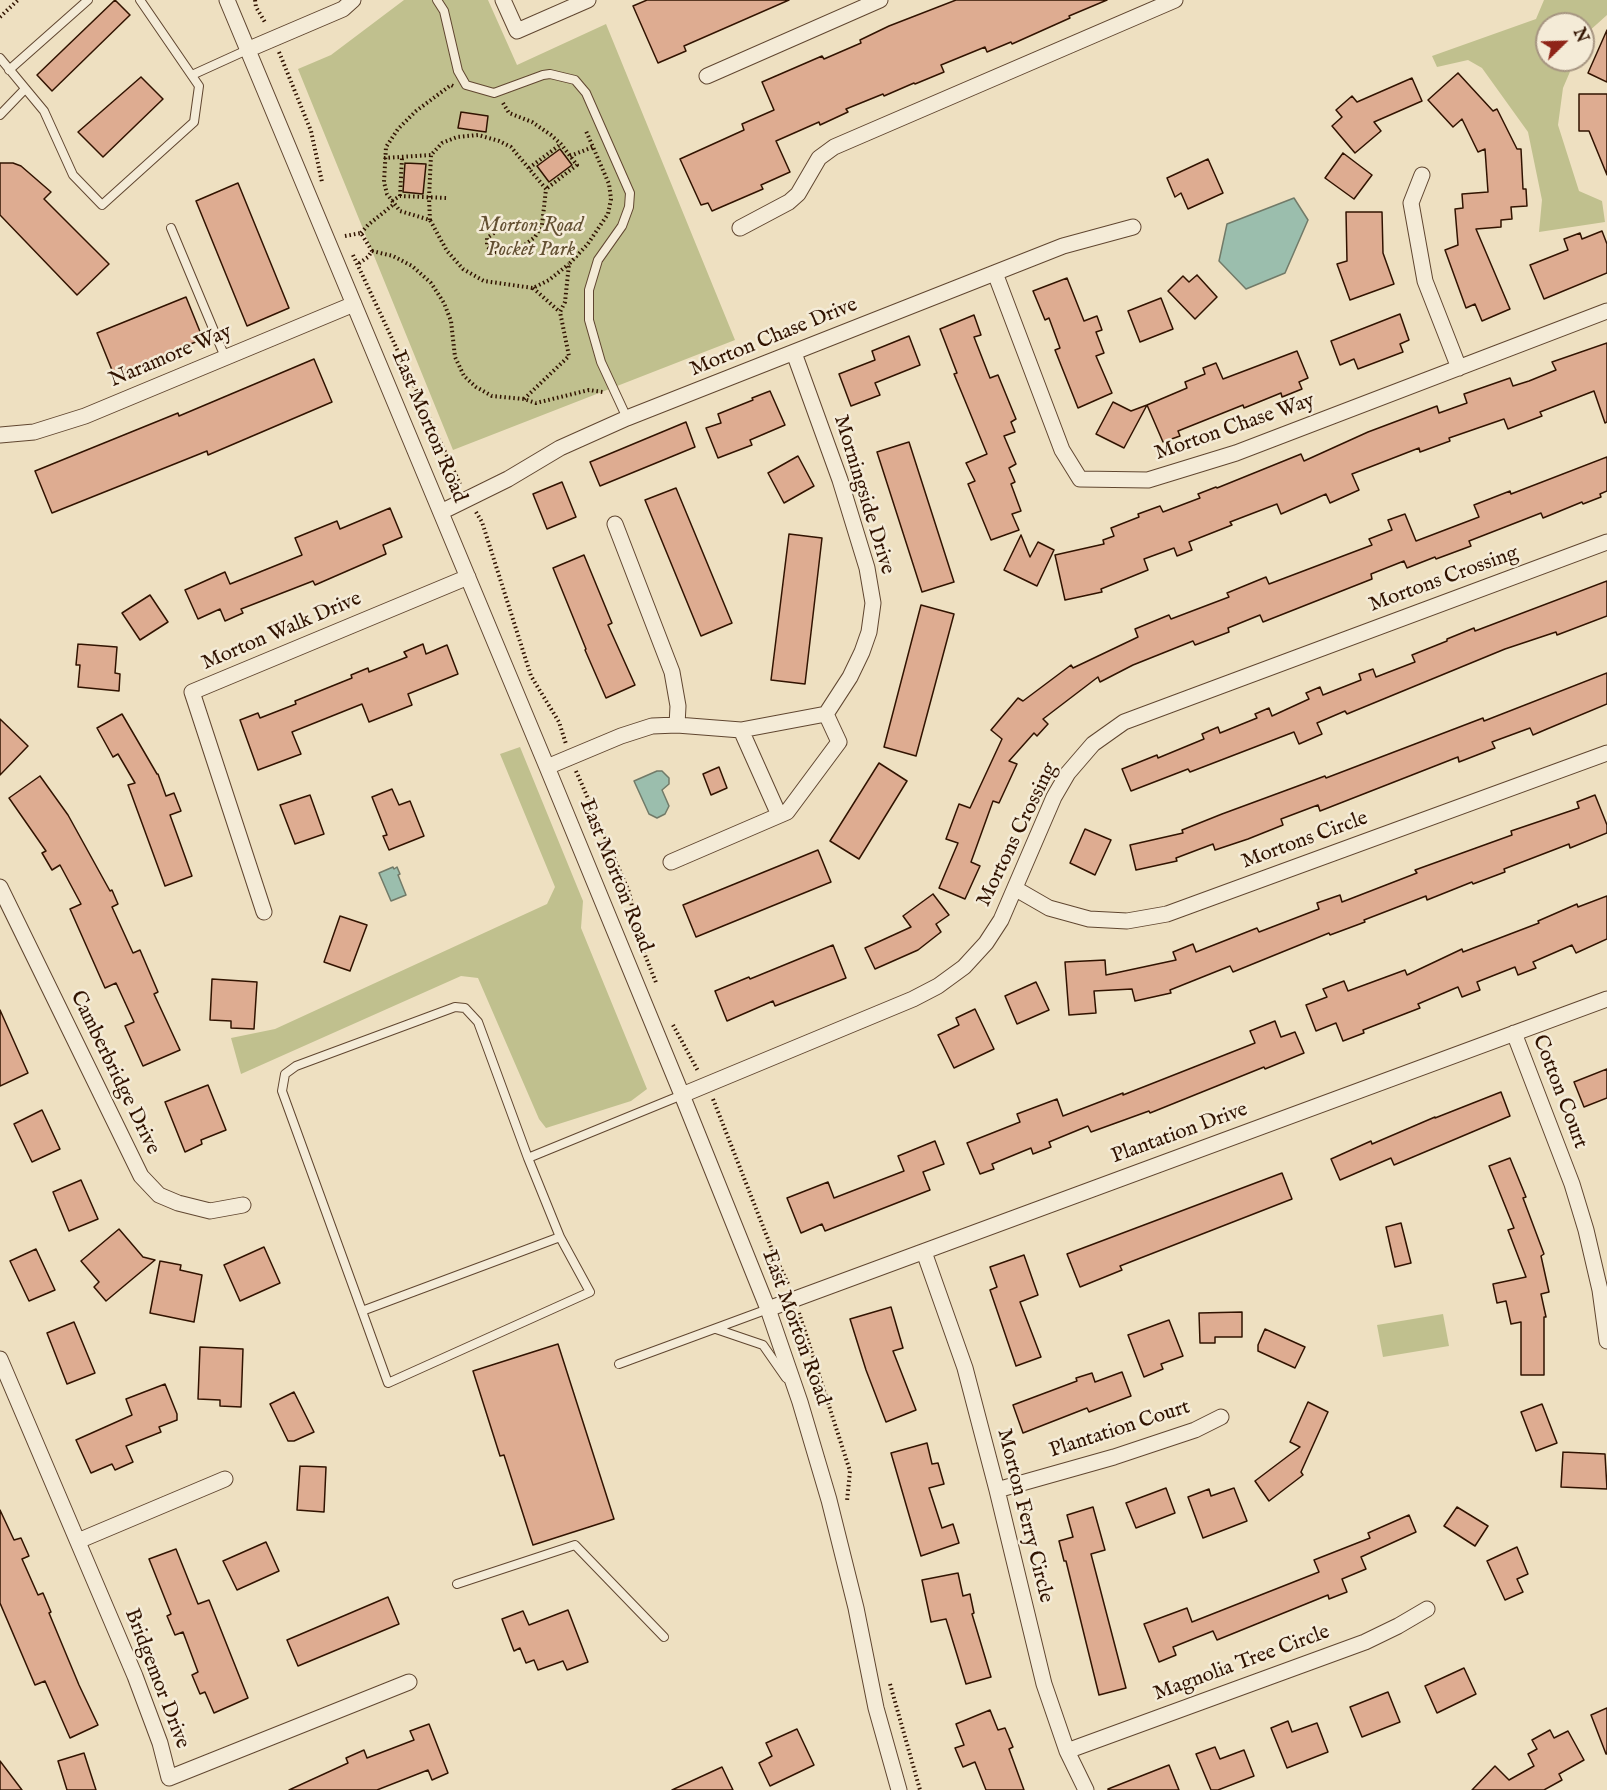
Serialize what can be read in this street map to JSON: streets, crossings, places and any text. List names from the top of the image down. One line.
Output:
{"streets":{"street":["Morton Chase Drive","Naramore Way","East Morton Road","Morton Chase Way","Morningside Drive","Mortons Crossing","Morton Walk Drive","Mortons Circle","Camberbridge Drive","Cotton Court","Plantation Drive","Plantation Court","Morton Ferry Circle","Magnolia Tree Circle","Bridgemor Drive"]},"crossings":[["Morton Chase Drive","East Morton Road"],["Morton Chase Drive","Morton Chase Way"],["Morton Chase Drive","Morningside Drive"],["Naramore Way","East Morton Road"],["East Morton Road","Mortons Crossing"],["East Morton Road","Morton Walk Drive"],["East Morton Road","Plantation Drive"],["Mortons Crossing","Mortons Circle"],["Cotton Court","Plantation Drive"],["Plantation Drive","Morton Ferry Circle"],["Plantation Court","Morton Ferry Circle"],["Morton Ferry Circle","Magnolia Tree Circle"]],"parks":["Morton Road Pocket Park"],"north":"top right"}
